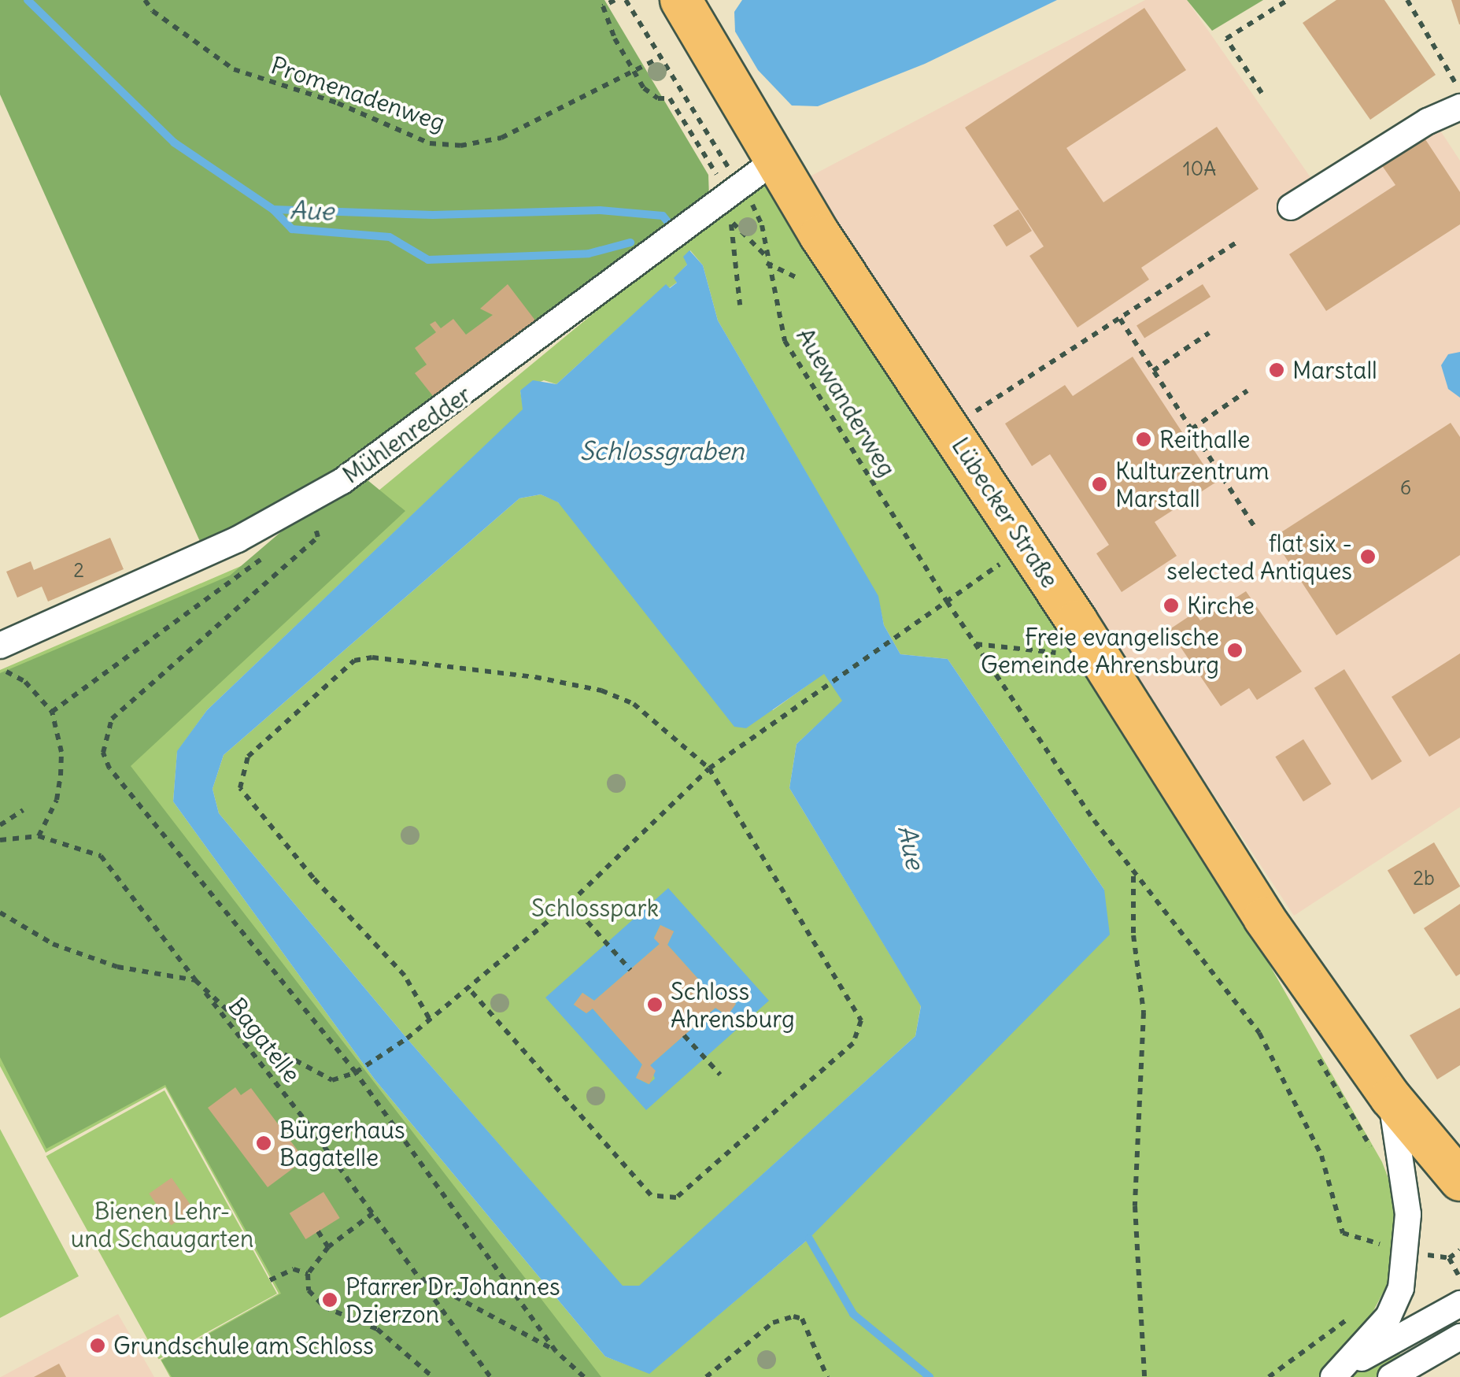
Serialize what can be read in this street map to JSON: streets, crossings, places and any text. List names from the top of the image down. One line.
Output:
{"streets":{"main road":["Lübecker Straße"],"street":["Mühlenredder"],"path":["Promenadenweg","Auewanderweg","Bagatelle"]},"crossings":[["Auewanderweg","Mühlenredder"],["Mühlenredder","Lübecker Straße"]],"water":["Aue","Schlossgraben"],"parks":["Schlosspark","Bienen Lehr- und Schaugarten"],"places":["Marstall","Reithalle","Kulturzentrum Marstall","flat six - selected Antiques","Kirche","Freie evangelische Gemeinde Ahrensburg","Schloss Ahrensburg","Bürgerhaus Bagatelle","Pfarrer Dr.Johannes Dzierzon","Grundschule am Schloss"],"house_numbers":["10A","6","2","2b"]}
